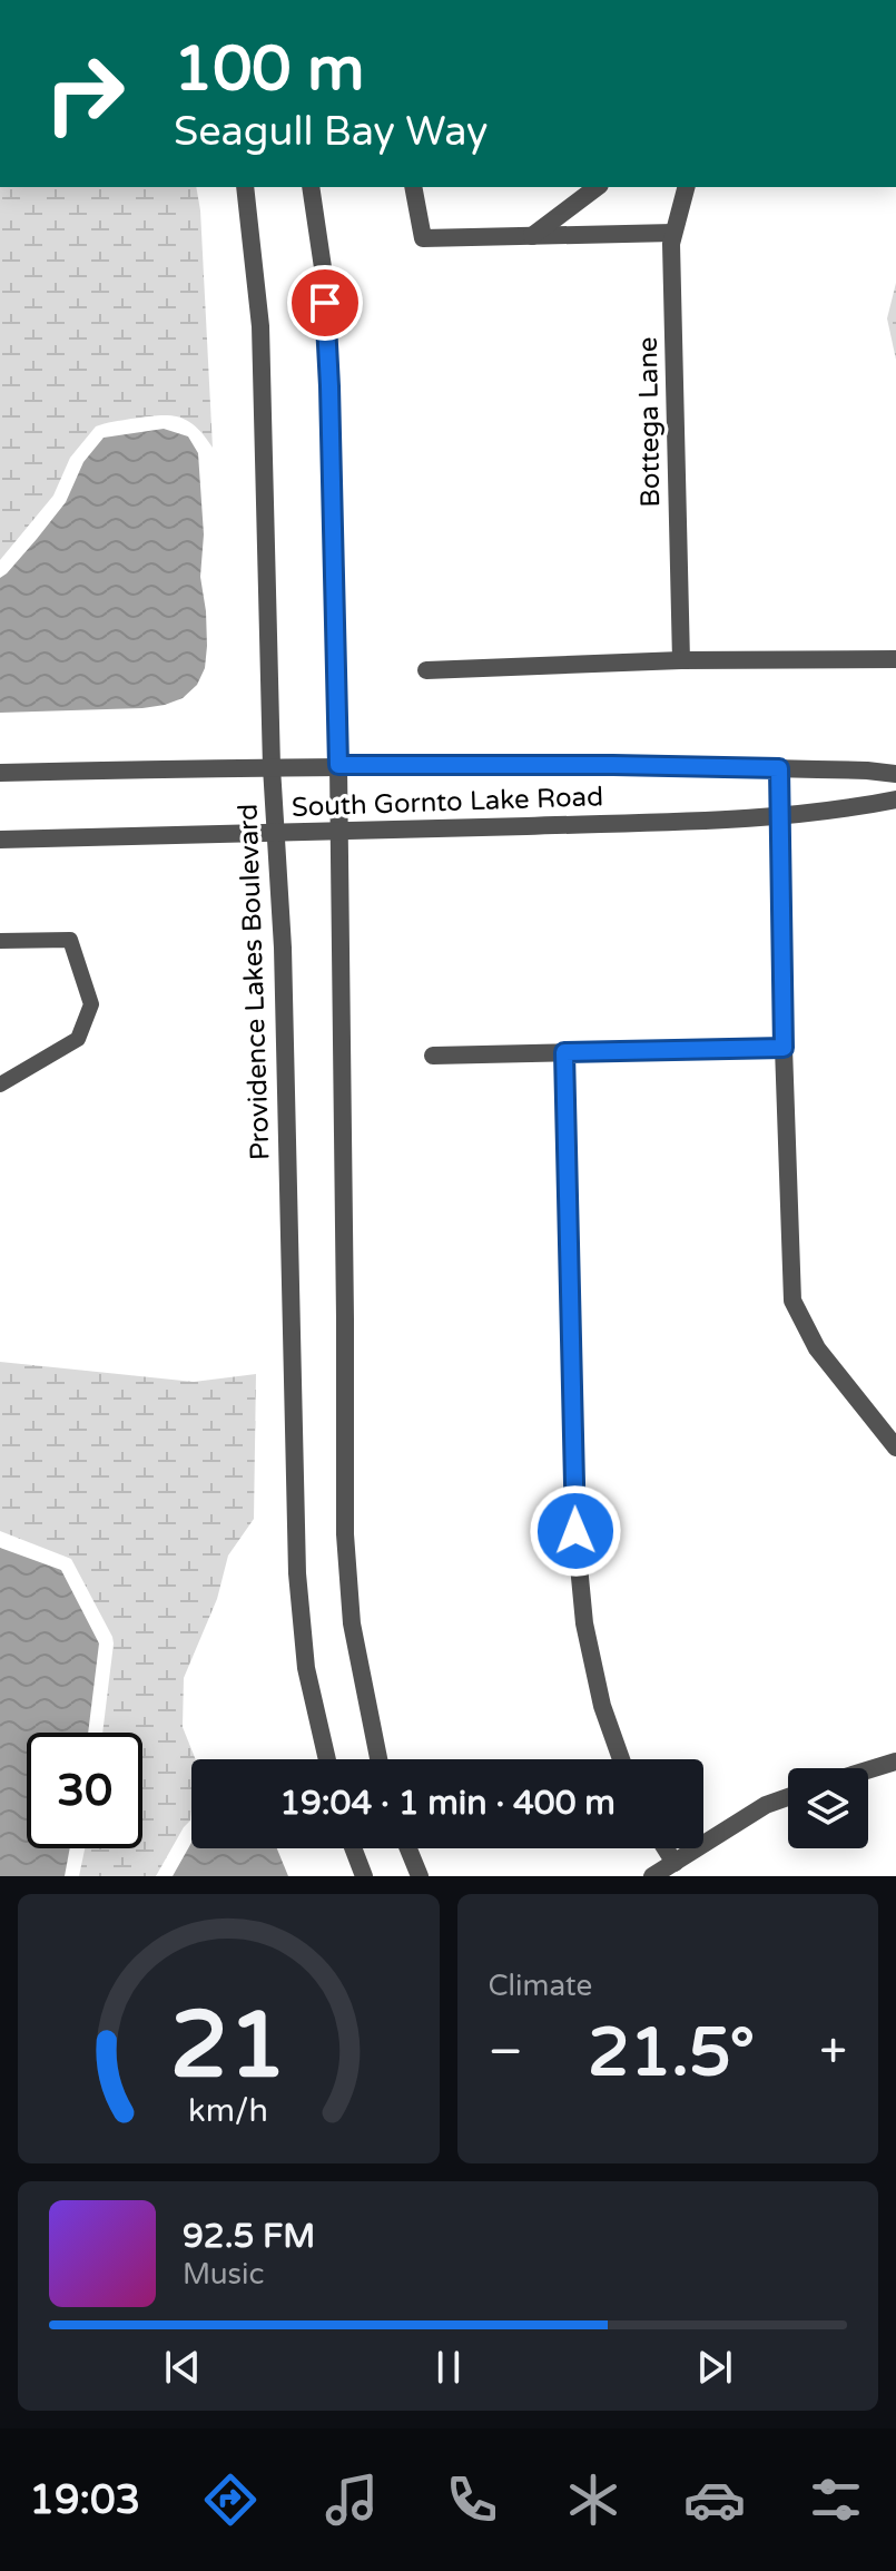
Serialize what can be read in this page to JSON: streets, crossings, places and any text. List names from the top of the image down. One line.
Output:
{"streets":{"street":["Bottega Lane","South Gornto Lake Road","Providence Lakes Boulevard"]},"crossings":[["South Gornto Lake Road","Providence Lakes Boulevard"]],"page":{"turn":["100 m","Seagull Bay Way"],"limit":"30","trip":"19:04 · 1 min · 400 m","tile":"Climate","heat":["−","21.5°","+"],"song":["92.5 FM","Music"],"tabs":"19:03","gauge":["21","km/h"]}}
